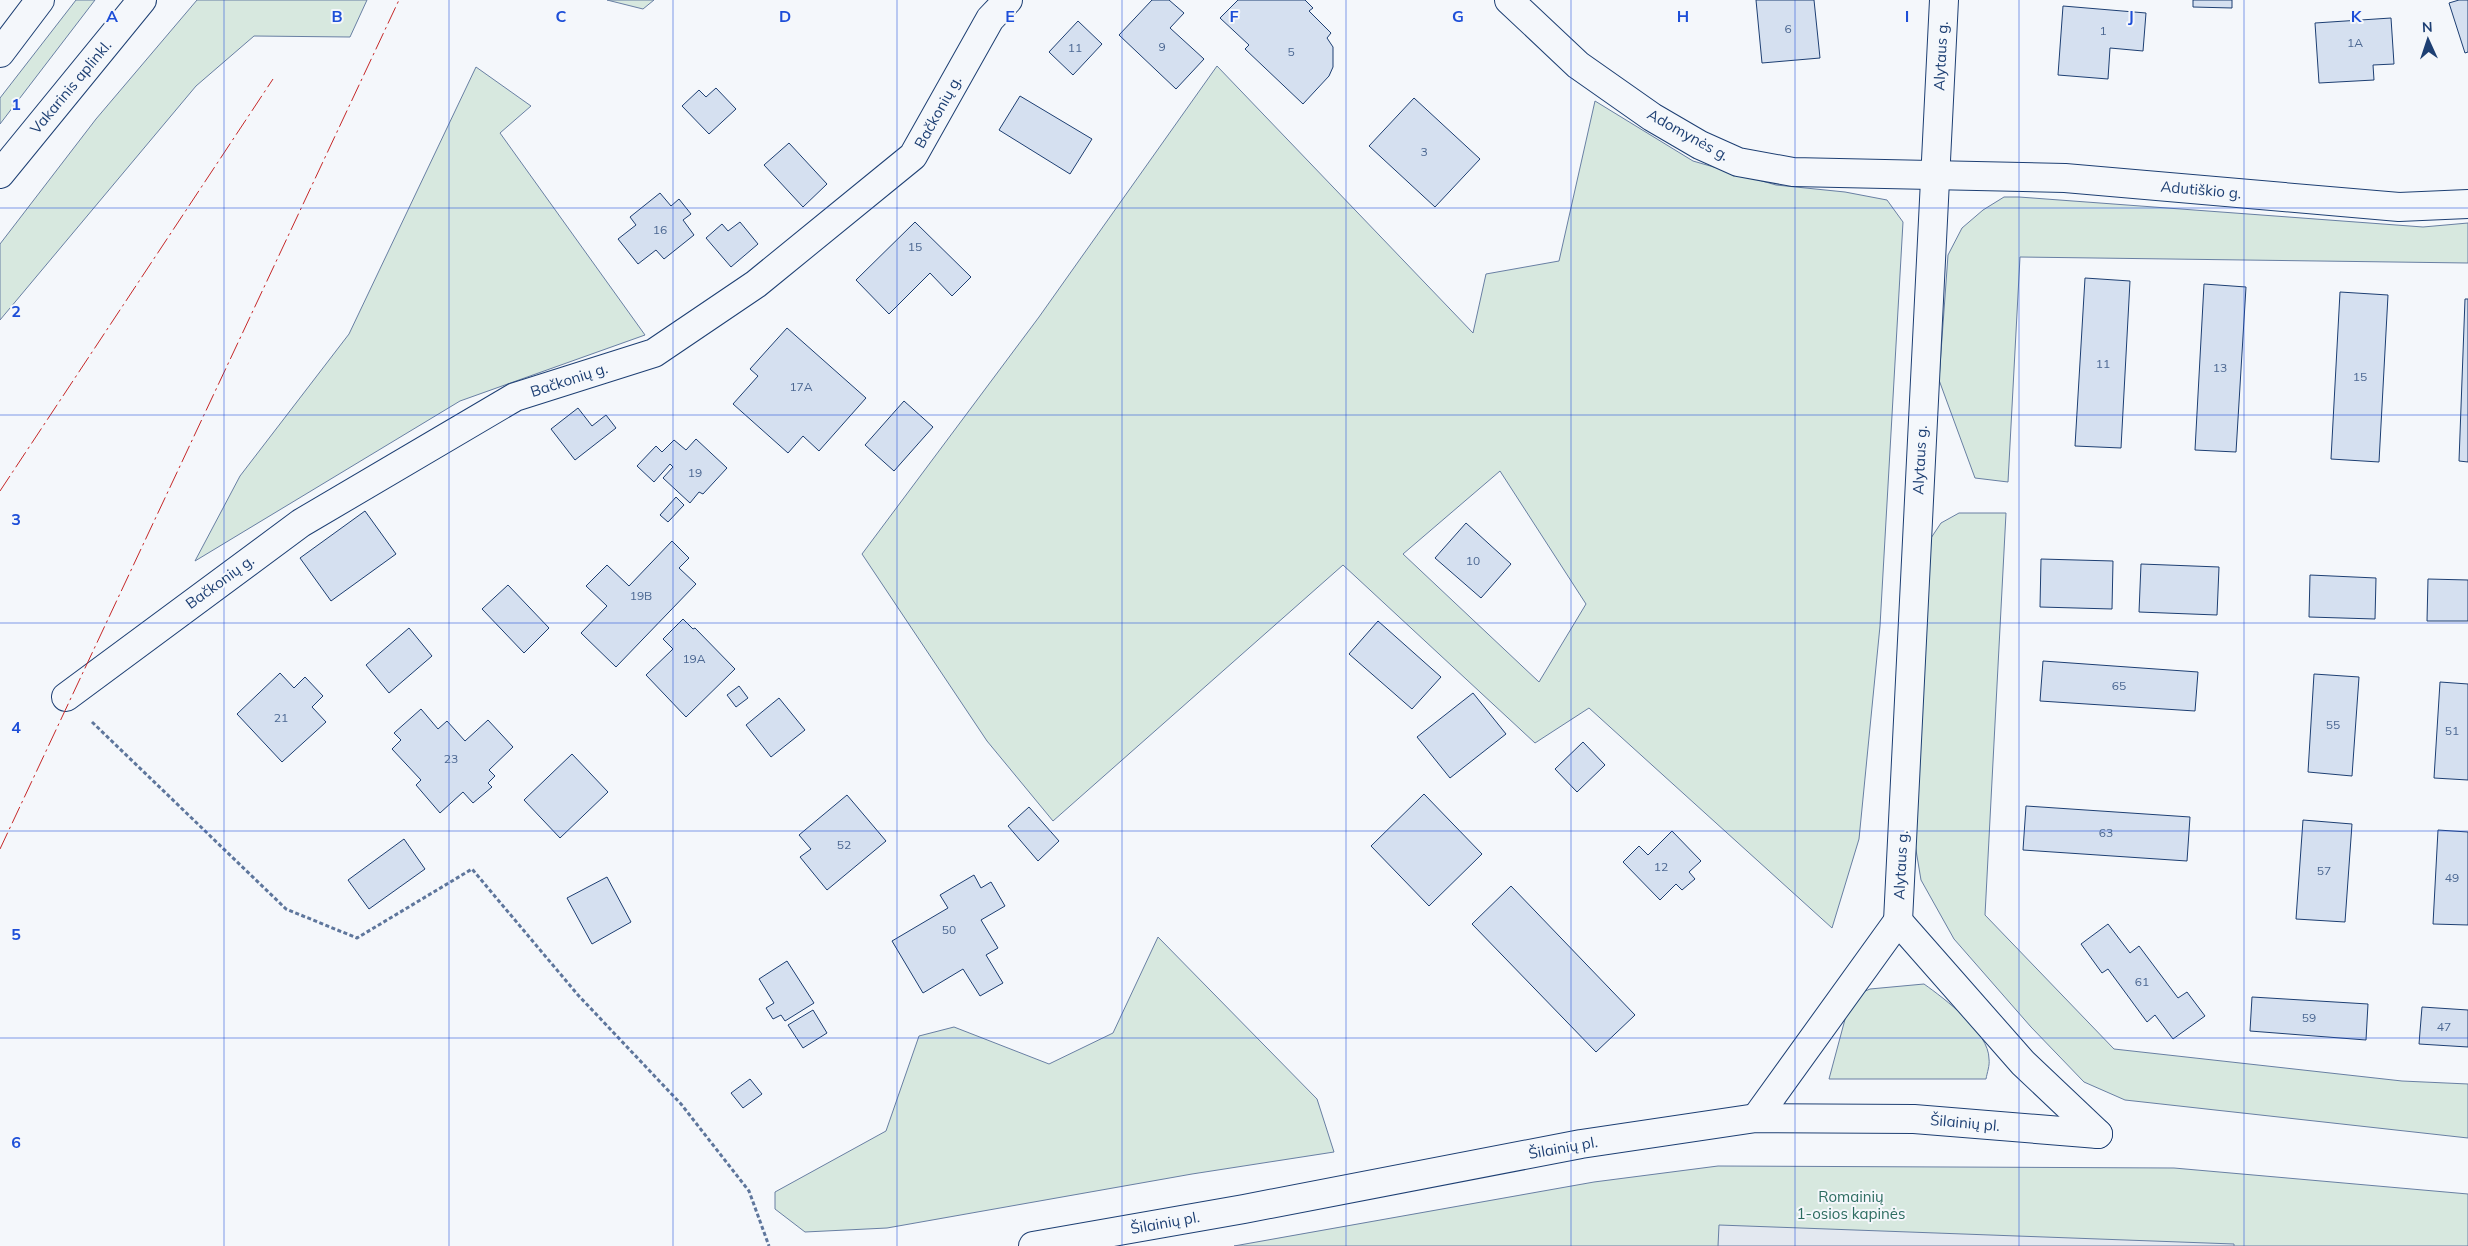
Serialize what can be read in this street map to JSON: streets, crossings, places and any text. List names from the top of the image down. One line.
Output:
{"streets":{"main road":["Alytaus g.","Vakarinis aplinkl.","Bačkonių g.","Adomynės g.","Adutiškio g.","Šilainių pl."]},"crossings":[["Alytaus g.","Adomynės g."],["Alytaus g.","Adutiškio g."],["Alytaus g.","Šilainių pl."],["Adomynės g.","Adutiškio g."]],"parks":["Romainių 1-osios kapinės"],"house_numbers":["6","1","1A","9","11","5","3","16","15","11","13","15","17A","19","10","19B","19A","65","21","55","51","23","63","52","12","57","49","50","61","59","47"],"north":"top","grid":{"columns":["A","B","C","D","E","F","G","H","I","J","K"],"rows":["1","2","3","4","5","6"]}}
